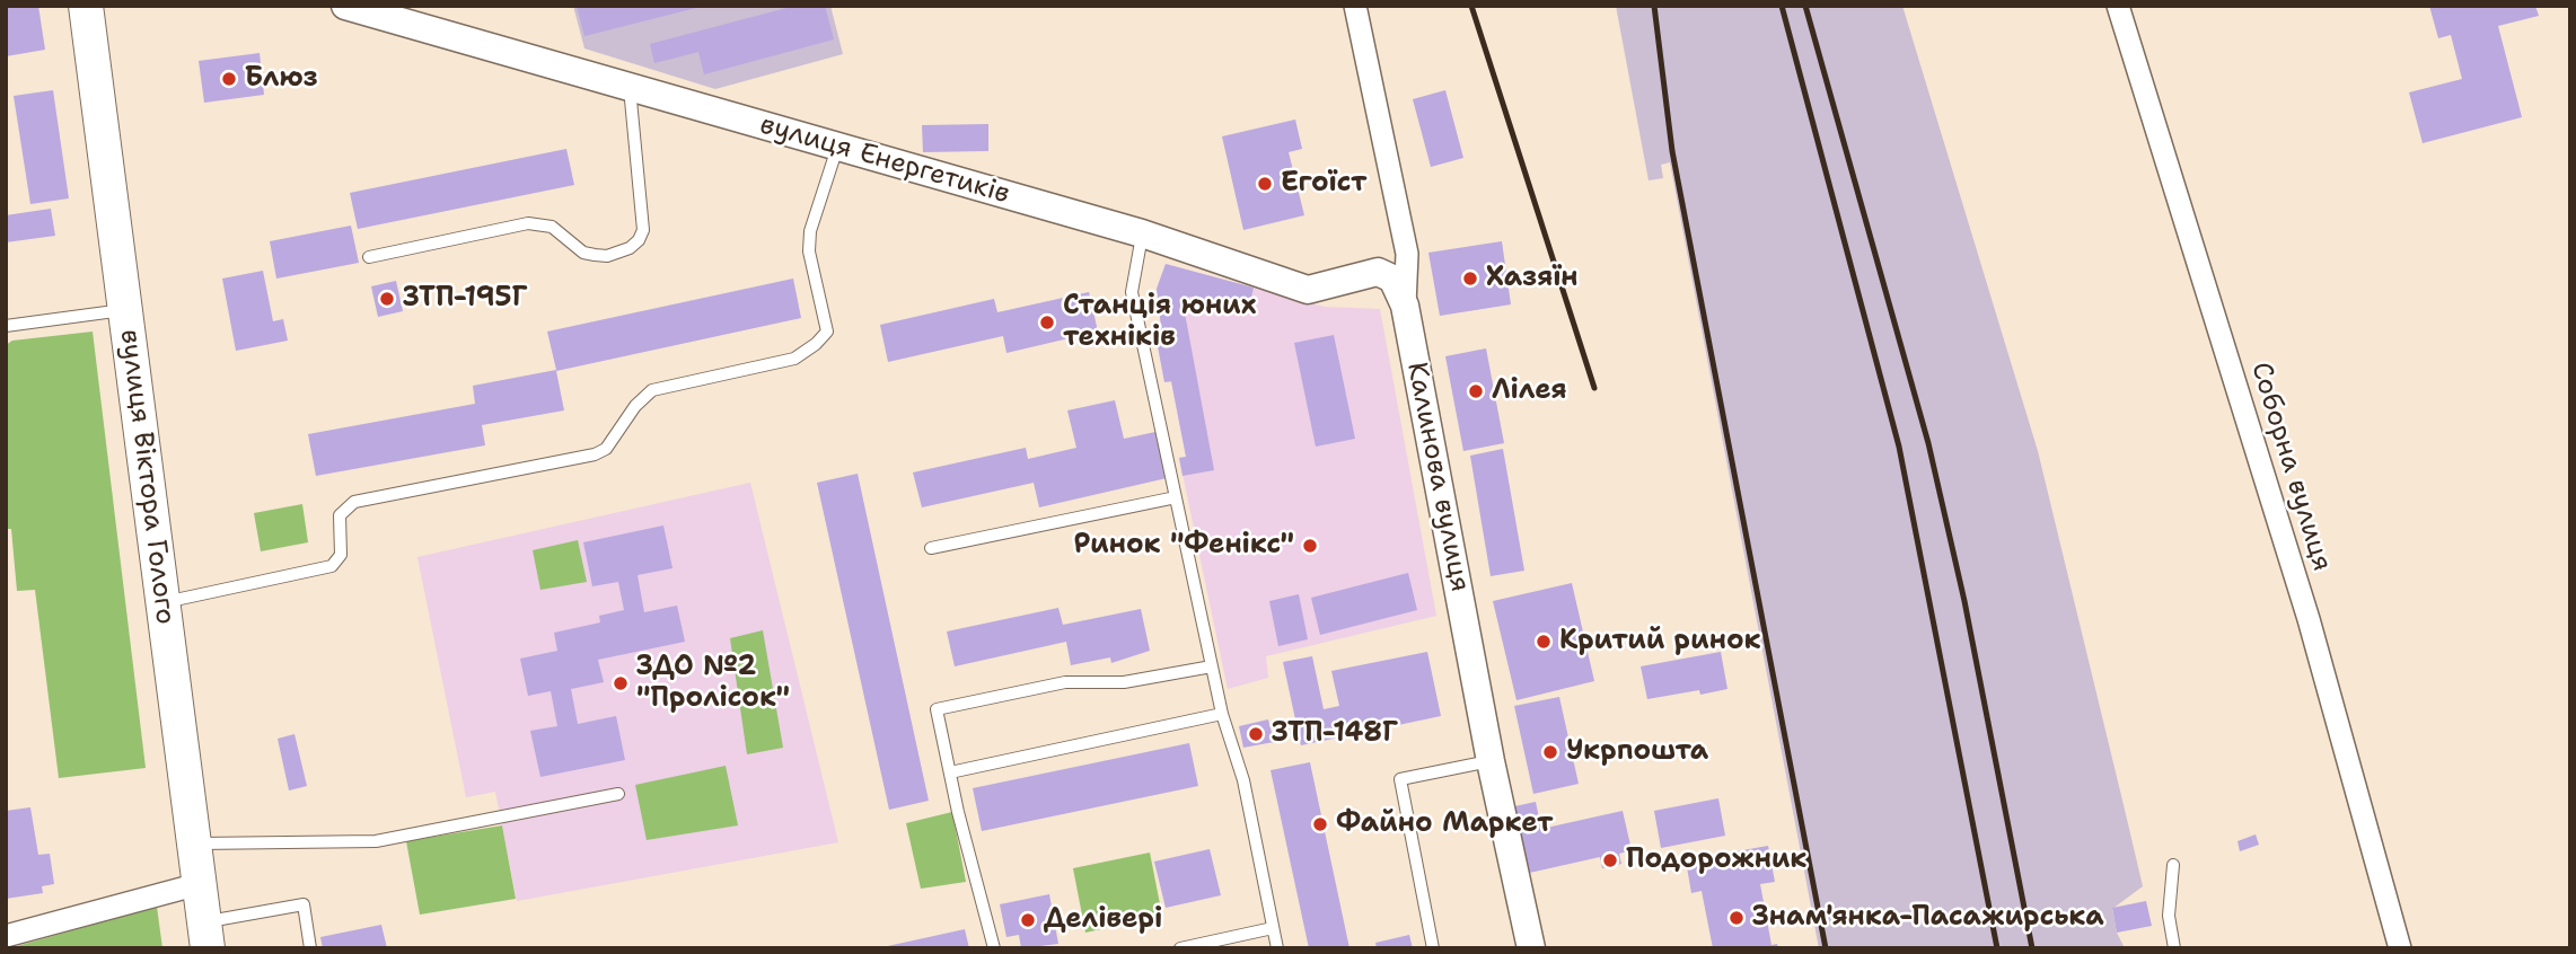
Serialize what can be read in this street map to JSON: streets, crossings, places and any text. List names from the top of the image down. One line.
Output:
{"streets":{"main road":["вулиця Віктора Голого"],"street":["вулиця Енергетиків","Соборна вулиця","Калинова вулиця"]},"crossings":[["вулиця Енергетиків","Калинова вулиця"]],"places":["Блюз","Егоїст","Хазяїн","ЗТП-195Г","Станція юних техніків","Лілея","Ринок \"Фенікс\"","Критий ринок","ЗДО №2 \"Пролісок\"","ЗТП-148Г","Укрпошта","Файно Маркет","Подорожник","Знам'янка-Пасажирська","Делівері"]}
